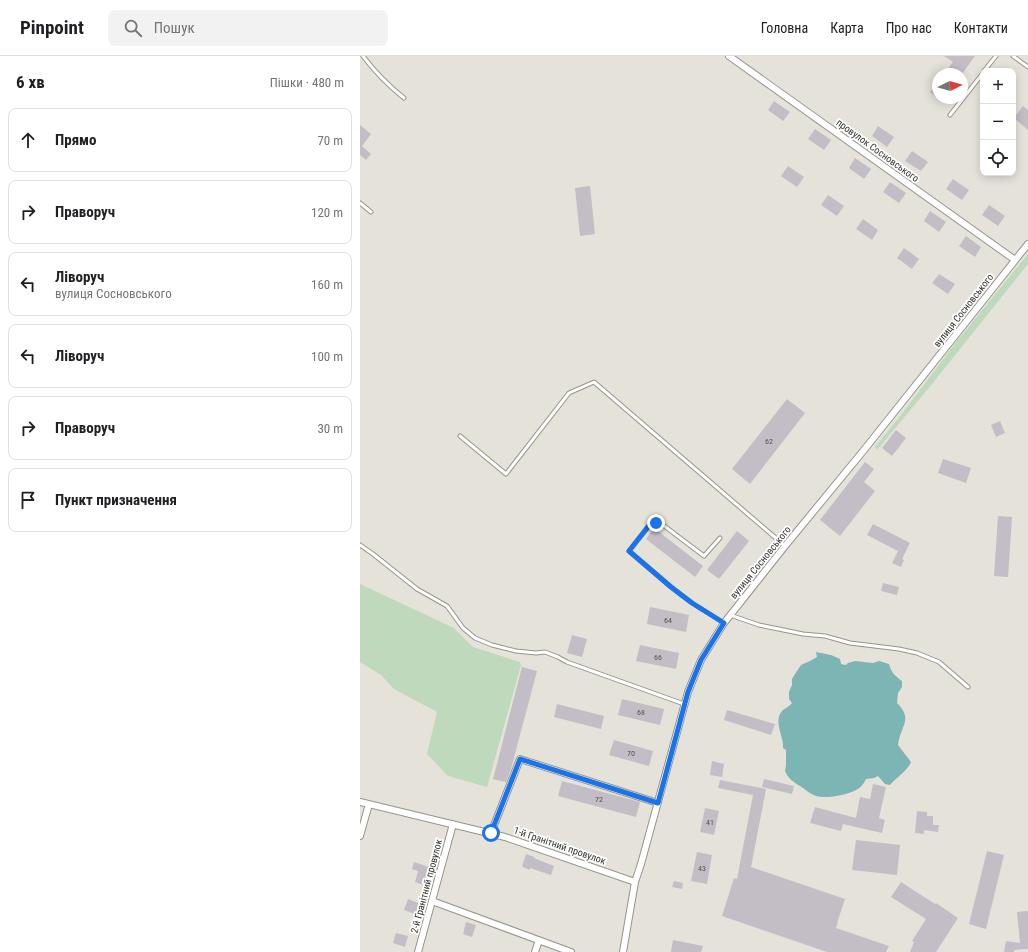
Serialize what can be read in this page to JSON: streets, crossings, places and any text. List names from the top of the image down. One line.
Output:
{"streets":{"street":["провулок Сосновського","вулиця Сосновського","1-й Гранітний провулок","2-й Гранітний провулок"]},"crossings":[["провулок Сосновського","вулиця Сосновського"],["вулиця Сосновського","1-й Гранітний провулок"],["1-й Гранітний провулок","2-й Гранітний провулок"]],"house_numbers":["62","64","66","68","70","72","41","43"],"north":"right","page":{"header":"Pinpoint","search":"Пошук","nav":["Головна","Карта","Про нас","Контакти"],"heading":["6 хв","Пішки · 480 m"],"map_buttons":["+","−"],"list":[["Прямо","70 m"],["Праворуч","120 m"],["Ліворуч","вулиця Сосновського","160 m"],["Ліворуч","100 m"],["Праворуч","30 m"],"Пункт призначення"]}}
